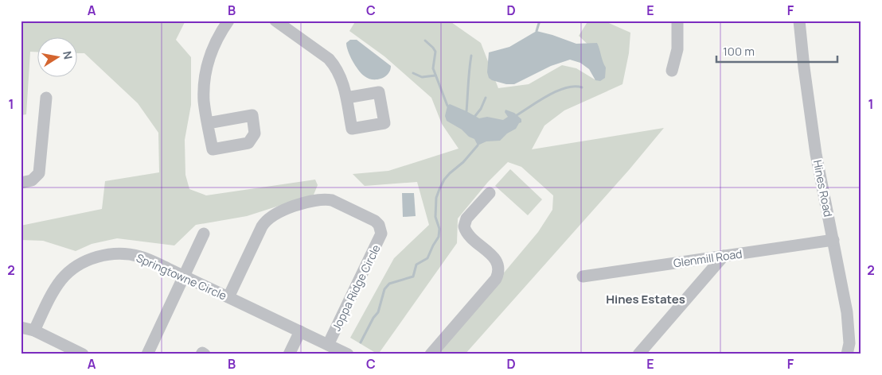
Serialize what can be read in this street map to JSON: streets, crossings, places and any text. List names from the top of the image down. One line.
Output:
{"streets":{"street":["Hines Road","Glenmill Road","Springtowne Circle","Joppa Ridge Circle"]},"crossings":[["Hines Road","Glenmill Road"],["Springtowne Circle","Joppa Ridge Circle"]],"districts":["Hines Estates"],"scale_bar":"100 m","north":"right","grid":{"columns":["A","B","C","D","E","F"],"rows":["1","2"]}}
